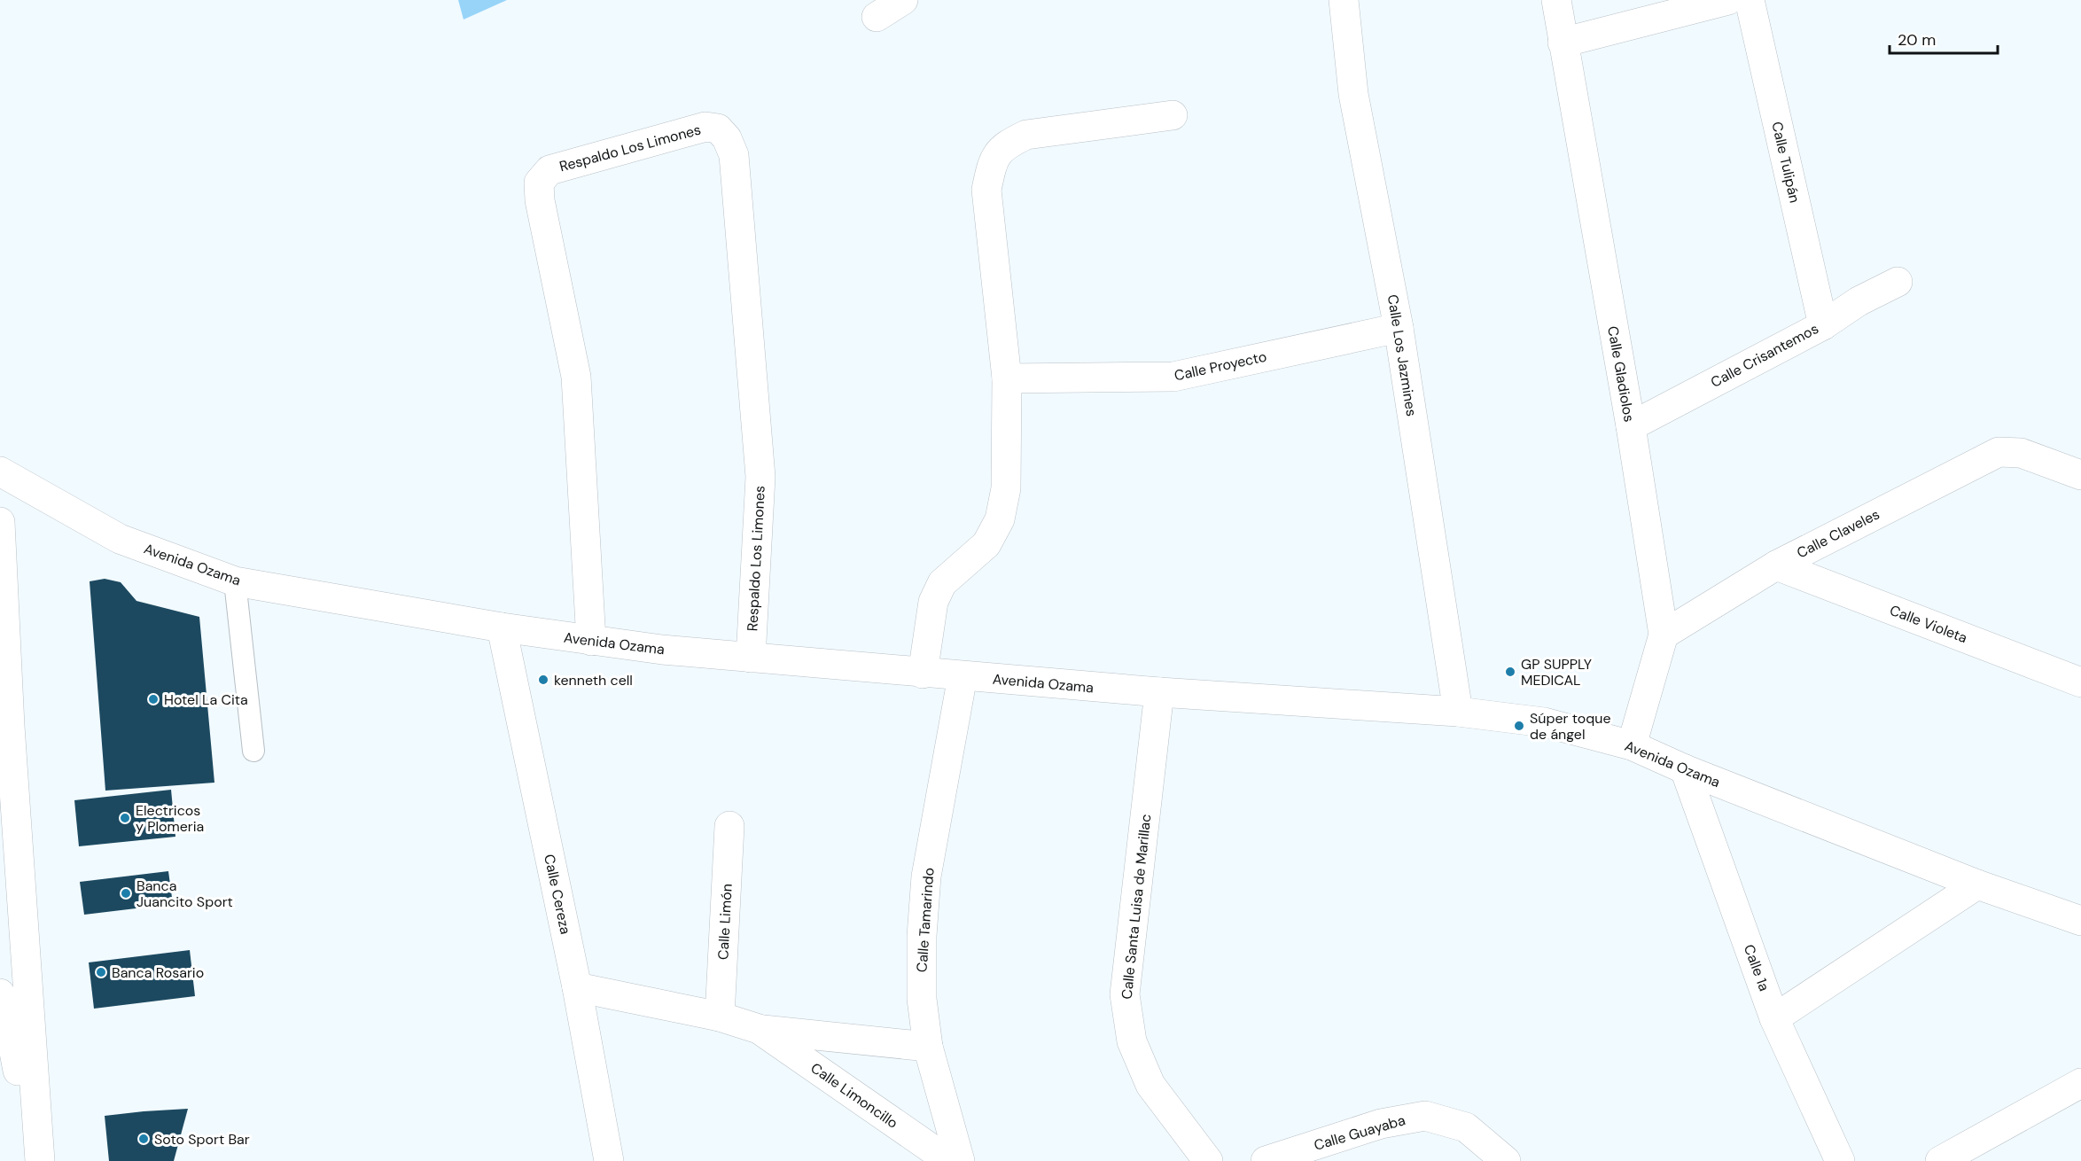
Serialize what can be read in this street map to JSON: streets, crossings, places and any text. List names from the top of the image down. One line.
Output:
{"streets":{"street":["Respaldo Los Limones","Calle Tulipán","Calle Los Jazmines","Calle Crisantemos","Calle Proyecto","Calle Gladiolos","Calle Claveles","Avenida Ozama","Calle Violeta","Calle Cereza","Calle Santa Luisa de Marillac","Calle Tamarindo","Calle Limón","Calle 1a","Calle Limoncillo","Calle Guayaba"]},"crossings":[["Respaldo Los Limones","Avenida Ozama"],["Calle Tulipán","Calle Crisantemos"],["Calle Los Jazmines","Calle Proyecto"],["Calle Los Jazmines","Avenida Ozama"],["Calle Crisantemos","Calle Gladiolos"],["Calle Gladiolos","Calle Claveles"],["Calle Gladiolos","Avenida Ozama"],["Calle Claveles","Calle Violeta"],["Avenida Ozama","Calle Cereza"],["Avenida Ozama","Calle Santa Luisa de Marillac"],["Avenida Ozama","Calle Tamarindo"],["Avenida Ozama","Calle 1a"],["Calle Cereza","Calle Limoncillo"],["Calle Tamarindo","Calle Limoncillo"],["Calle Limón","Calle Limoncillo"]],"places":["GP SUPPLY MEDICAL","kenneth cell","Hotel La Cita","Súper toque de ángel","Electricos y Plomeria","Banca Juancito Sport","Banca Rosario","Soto Sport Bar"],"scale_bar":"20 m"}
